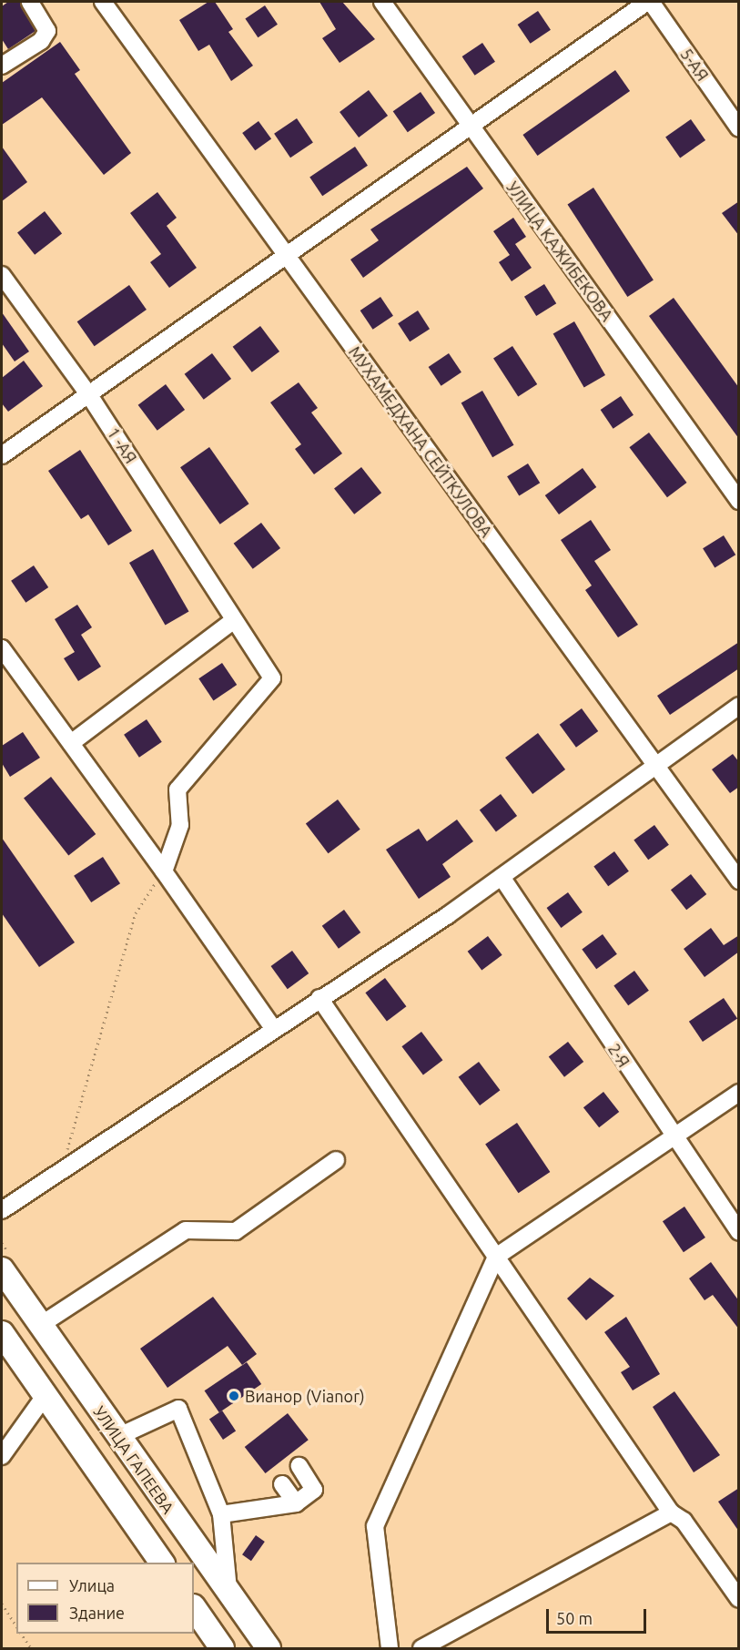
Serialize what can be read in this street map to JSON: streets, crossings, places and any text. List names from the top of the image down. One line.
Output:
{"streets":{"highway":["УЛИЦА ГАПЕЕВА"],"street":["5-АЯ","УЛИЦА КАЖИБЕКОВА","МУХАМЕДХАНА СЕЙТКУЛОВА","1 -АЯ","2-Я"]},"places":["Вианор (Vianor)"],"legend":["Улица","Здание"],"scale_bar":"50 m"}
